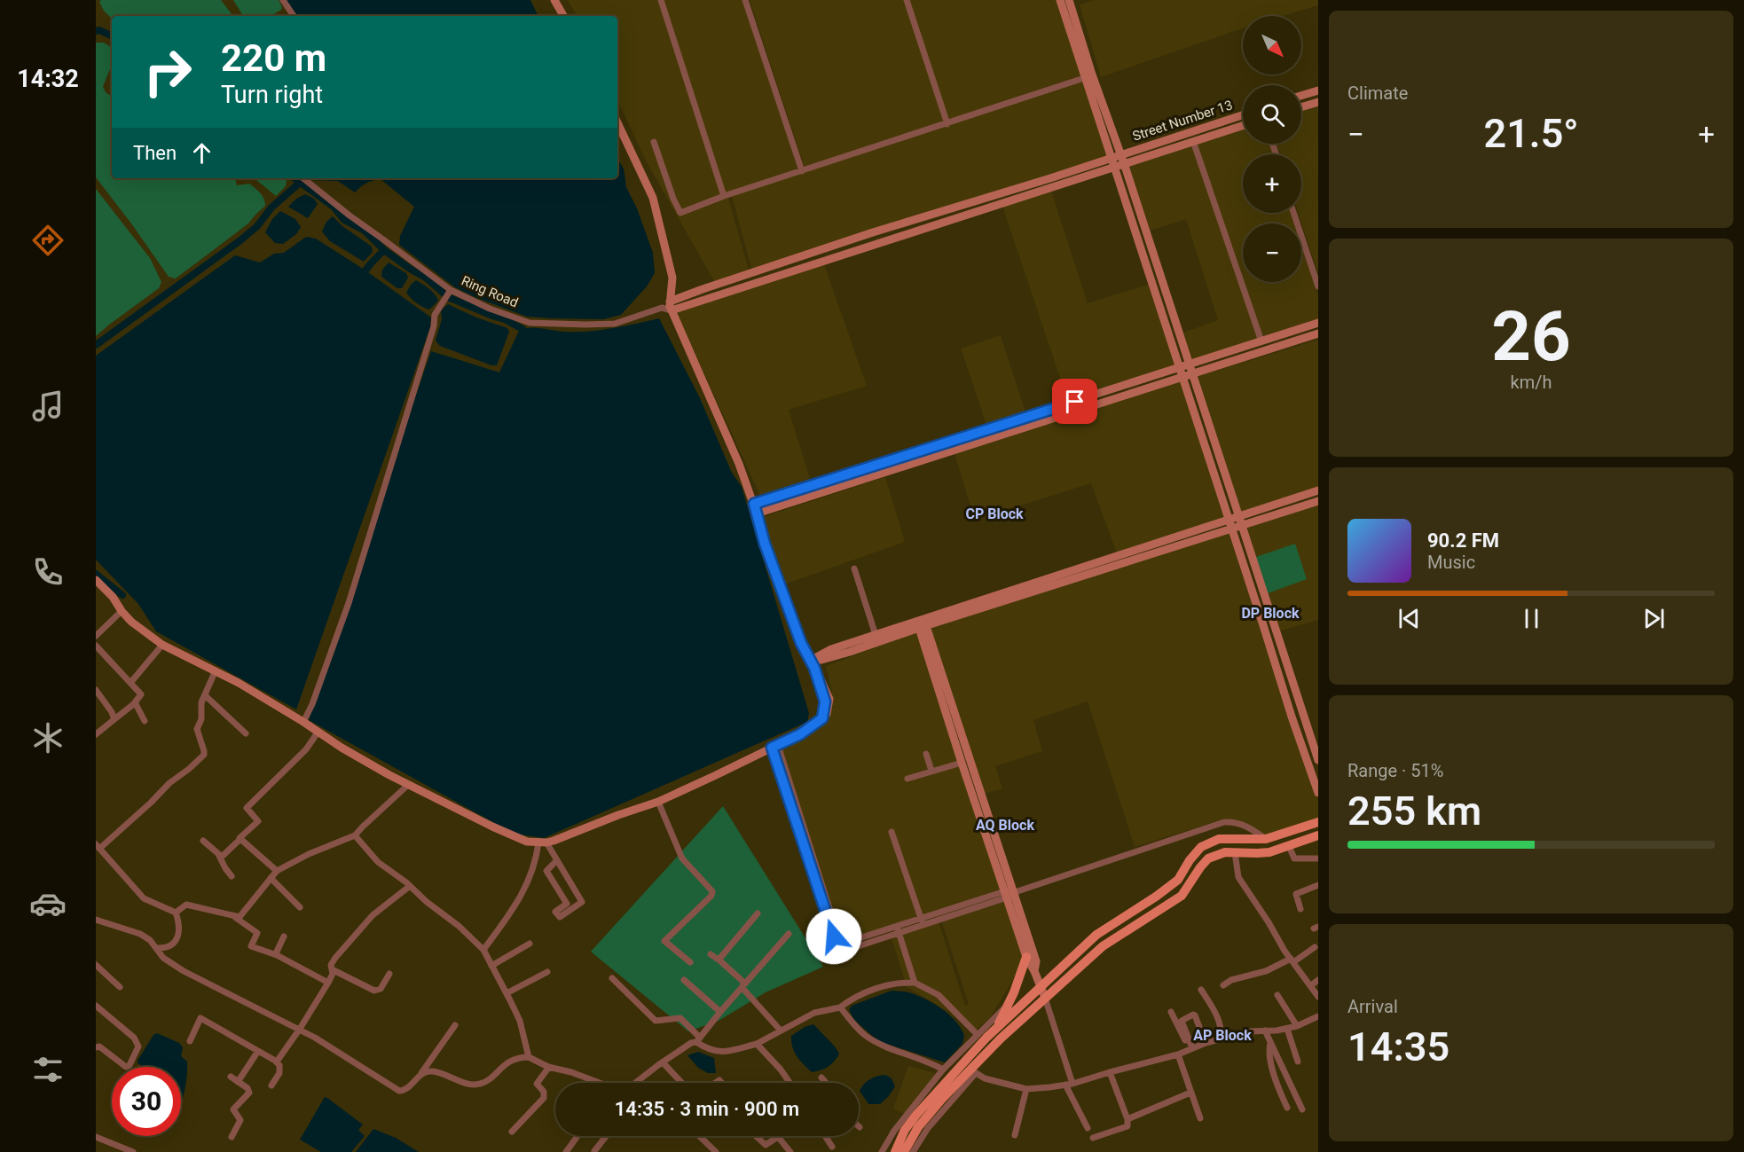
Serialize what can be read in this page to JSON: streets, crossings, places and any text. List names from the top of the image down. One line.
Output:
{"streets":{"street":["Street Number 13","Ring Road"]},"crossings":[["Street Number 13","Ring Road"]],"districts":["CP Block","DP Block","AQ Block","AP Block"],"north":"bottom right","page":{"tabs":"14:32","tile":["Climate",["26","km/h"],["Range · 51%","255 km"],["Arrival","14:35"]],"map_buttons":["+","−"],"turn":["220 m","Turn right"],"heat":["−","21.5°","+"],"then":"Then","song":["90.2 FM","Music"],"limit":"30","trip":"14:35 · 3 min · 900 m"}}
